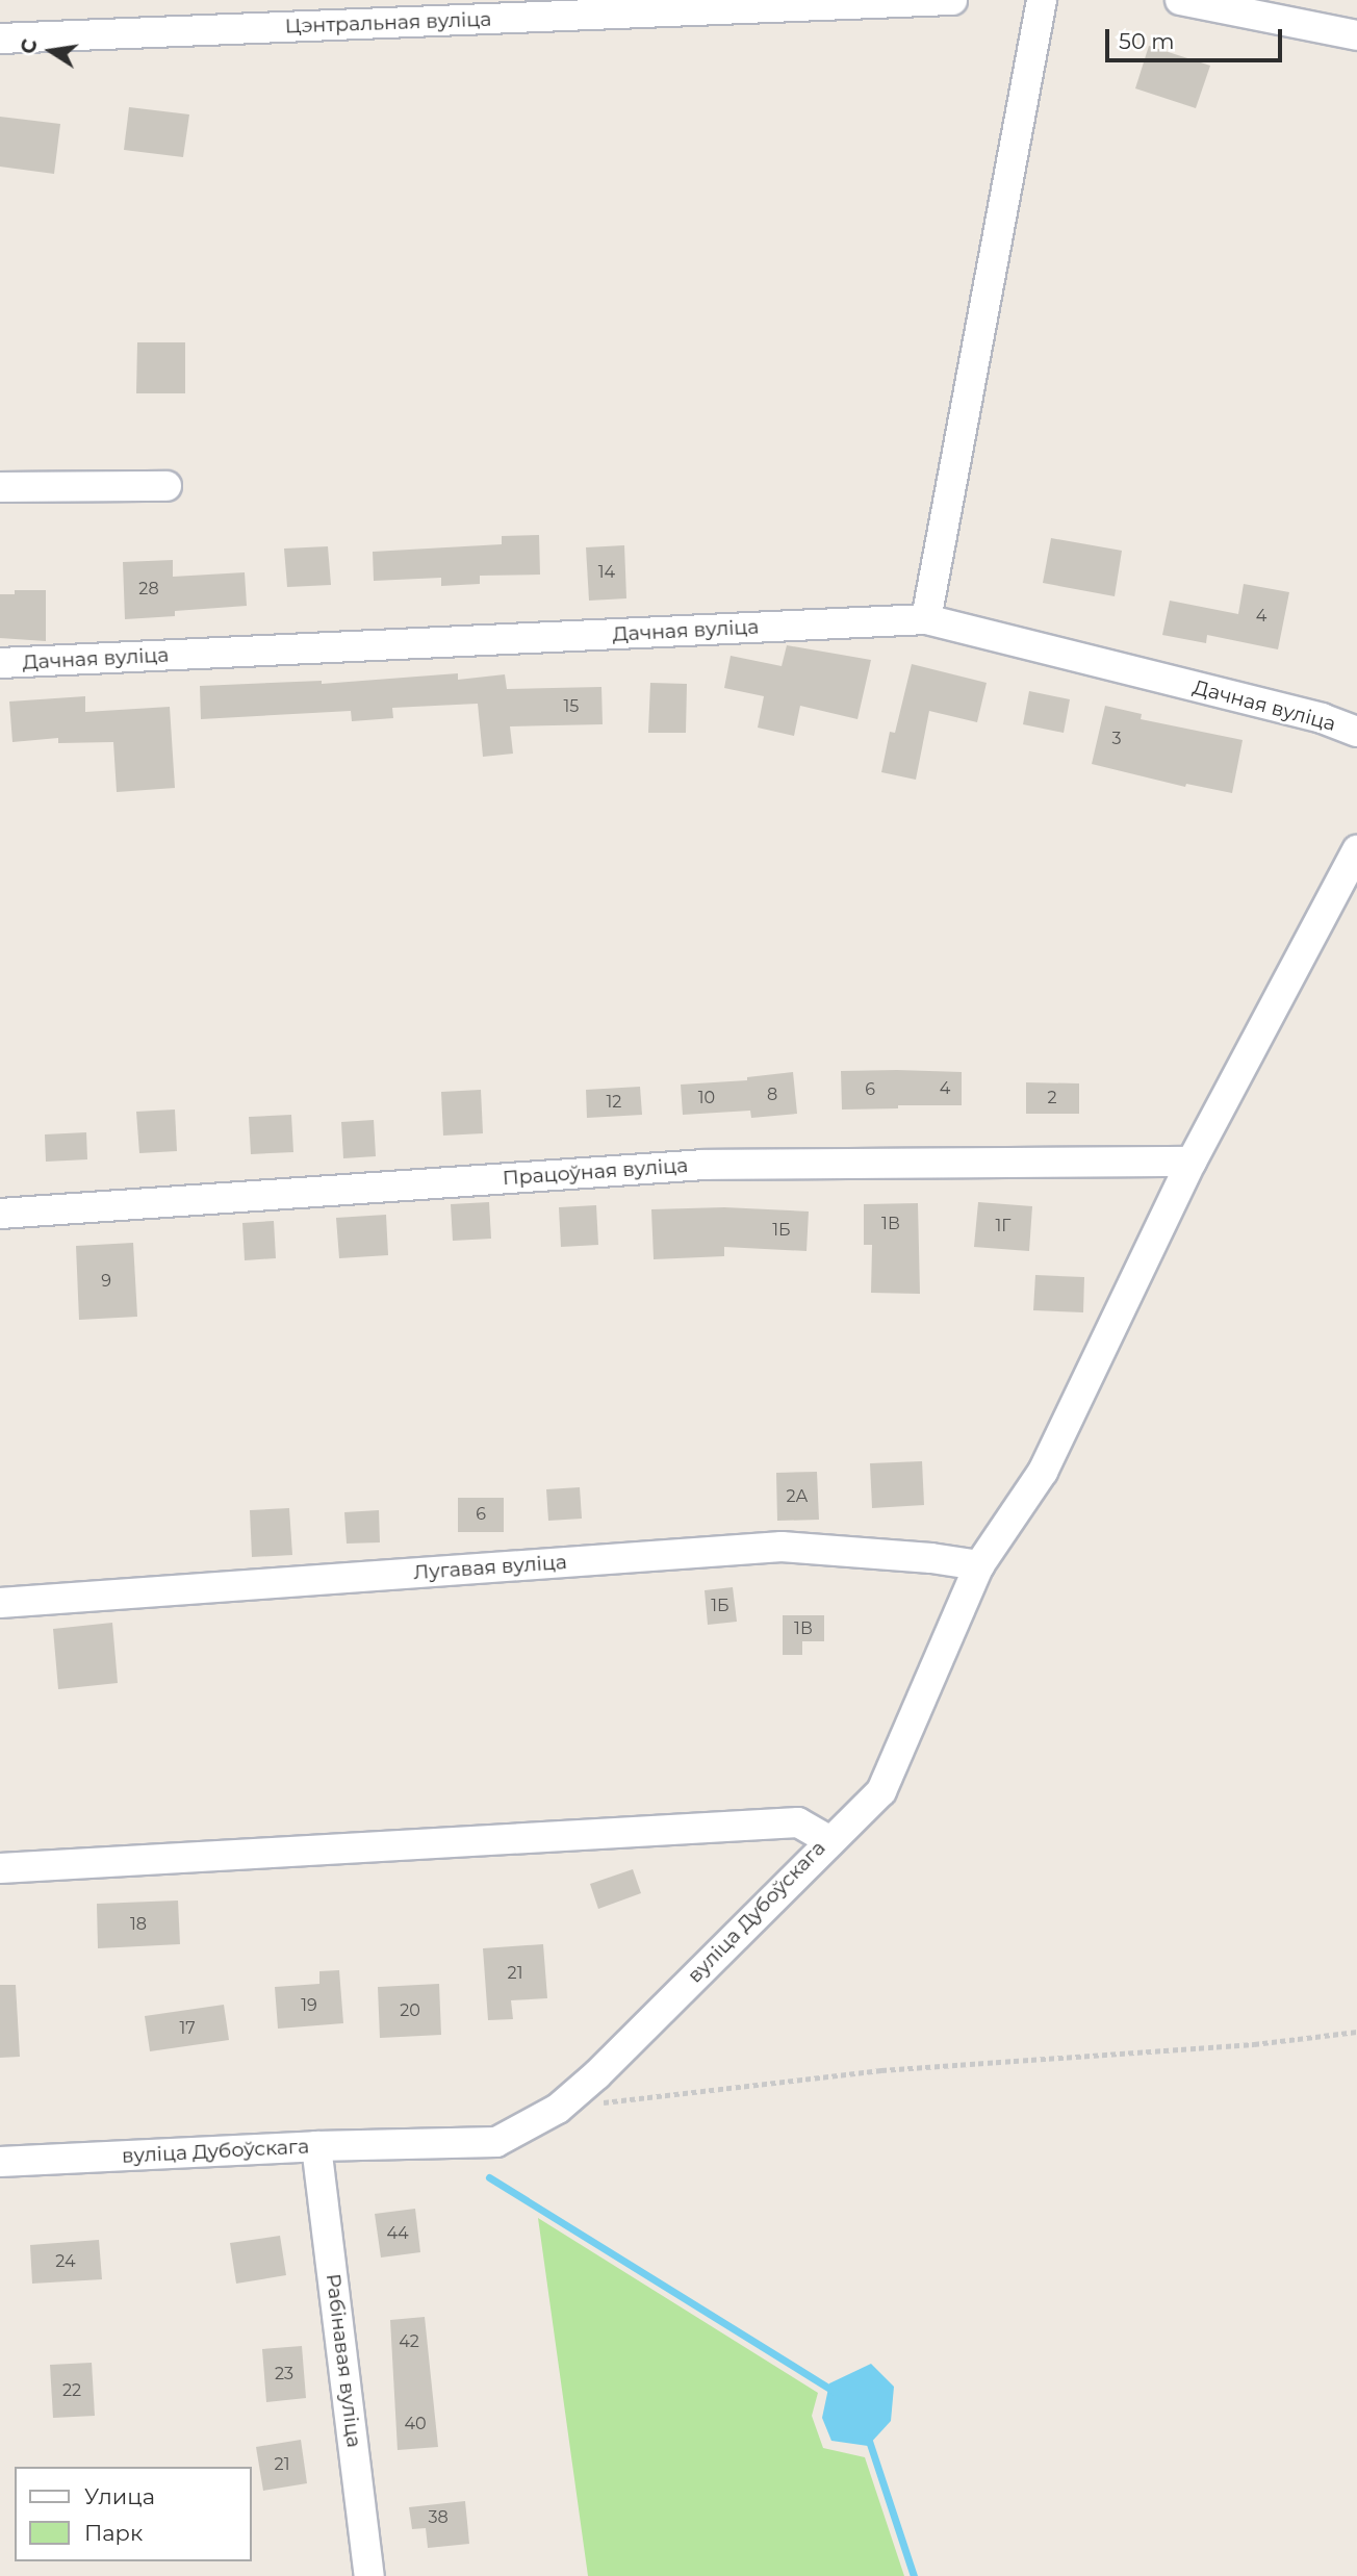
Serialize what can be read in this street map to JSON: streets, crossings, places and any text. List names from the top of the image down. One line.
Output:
{"streets":{"street":["Цэнтральная вуліца","Дачная вуліца","Працоўная вуліца","Лугавая вуліца","вуліца Дубоўскага","Рабінавая вуліца"]},"crossings":[["вуліца Дубоўскага","Рабінавая вуліца"]],"house_numbers":["14","28","4","15","3","4","6","8","10","2","12","1В","1Г","1Б","9","2А","6","1Б","1В","18","21","19","20","17","44","24","42","23","22","40","21","38"],"legend":["Улица","Парк"],"scale_bar":"50 m","north":"left"}
